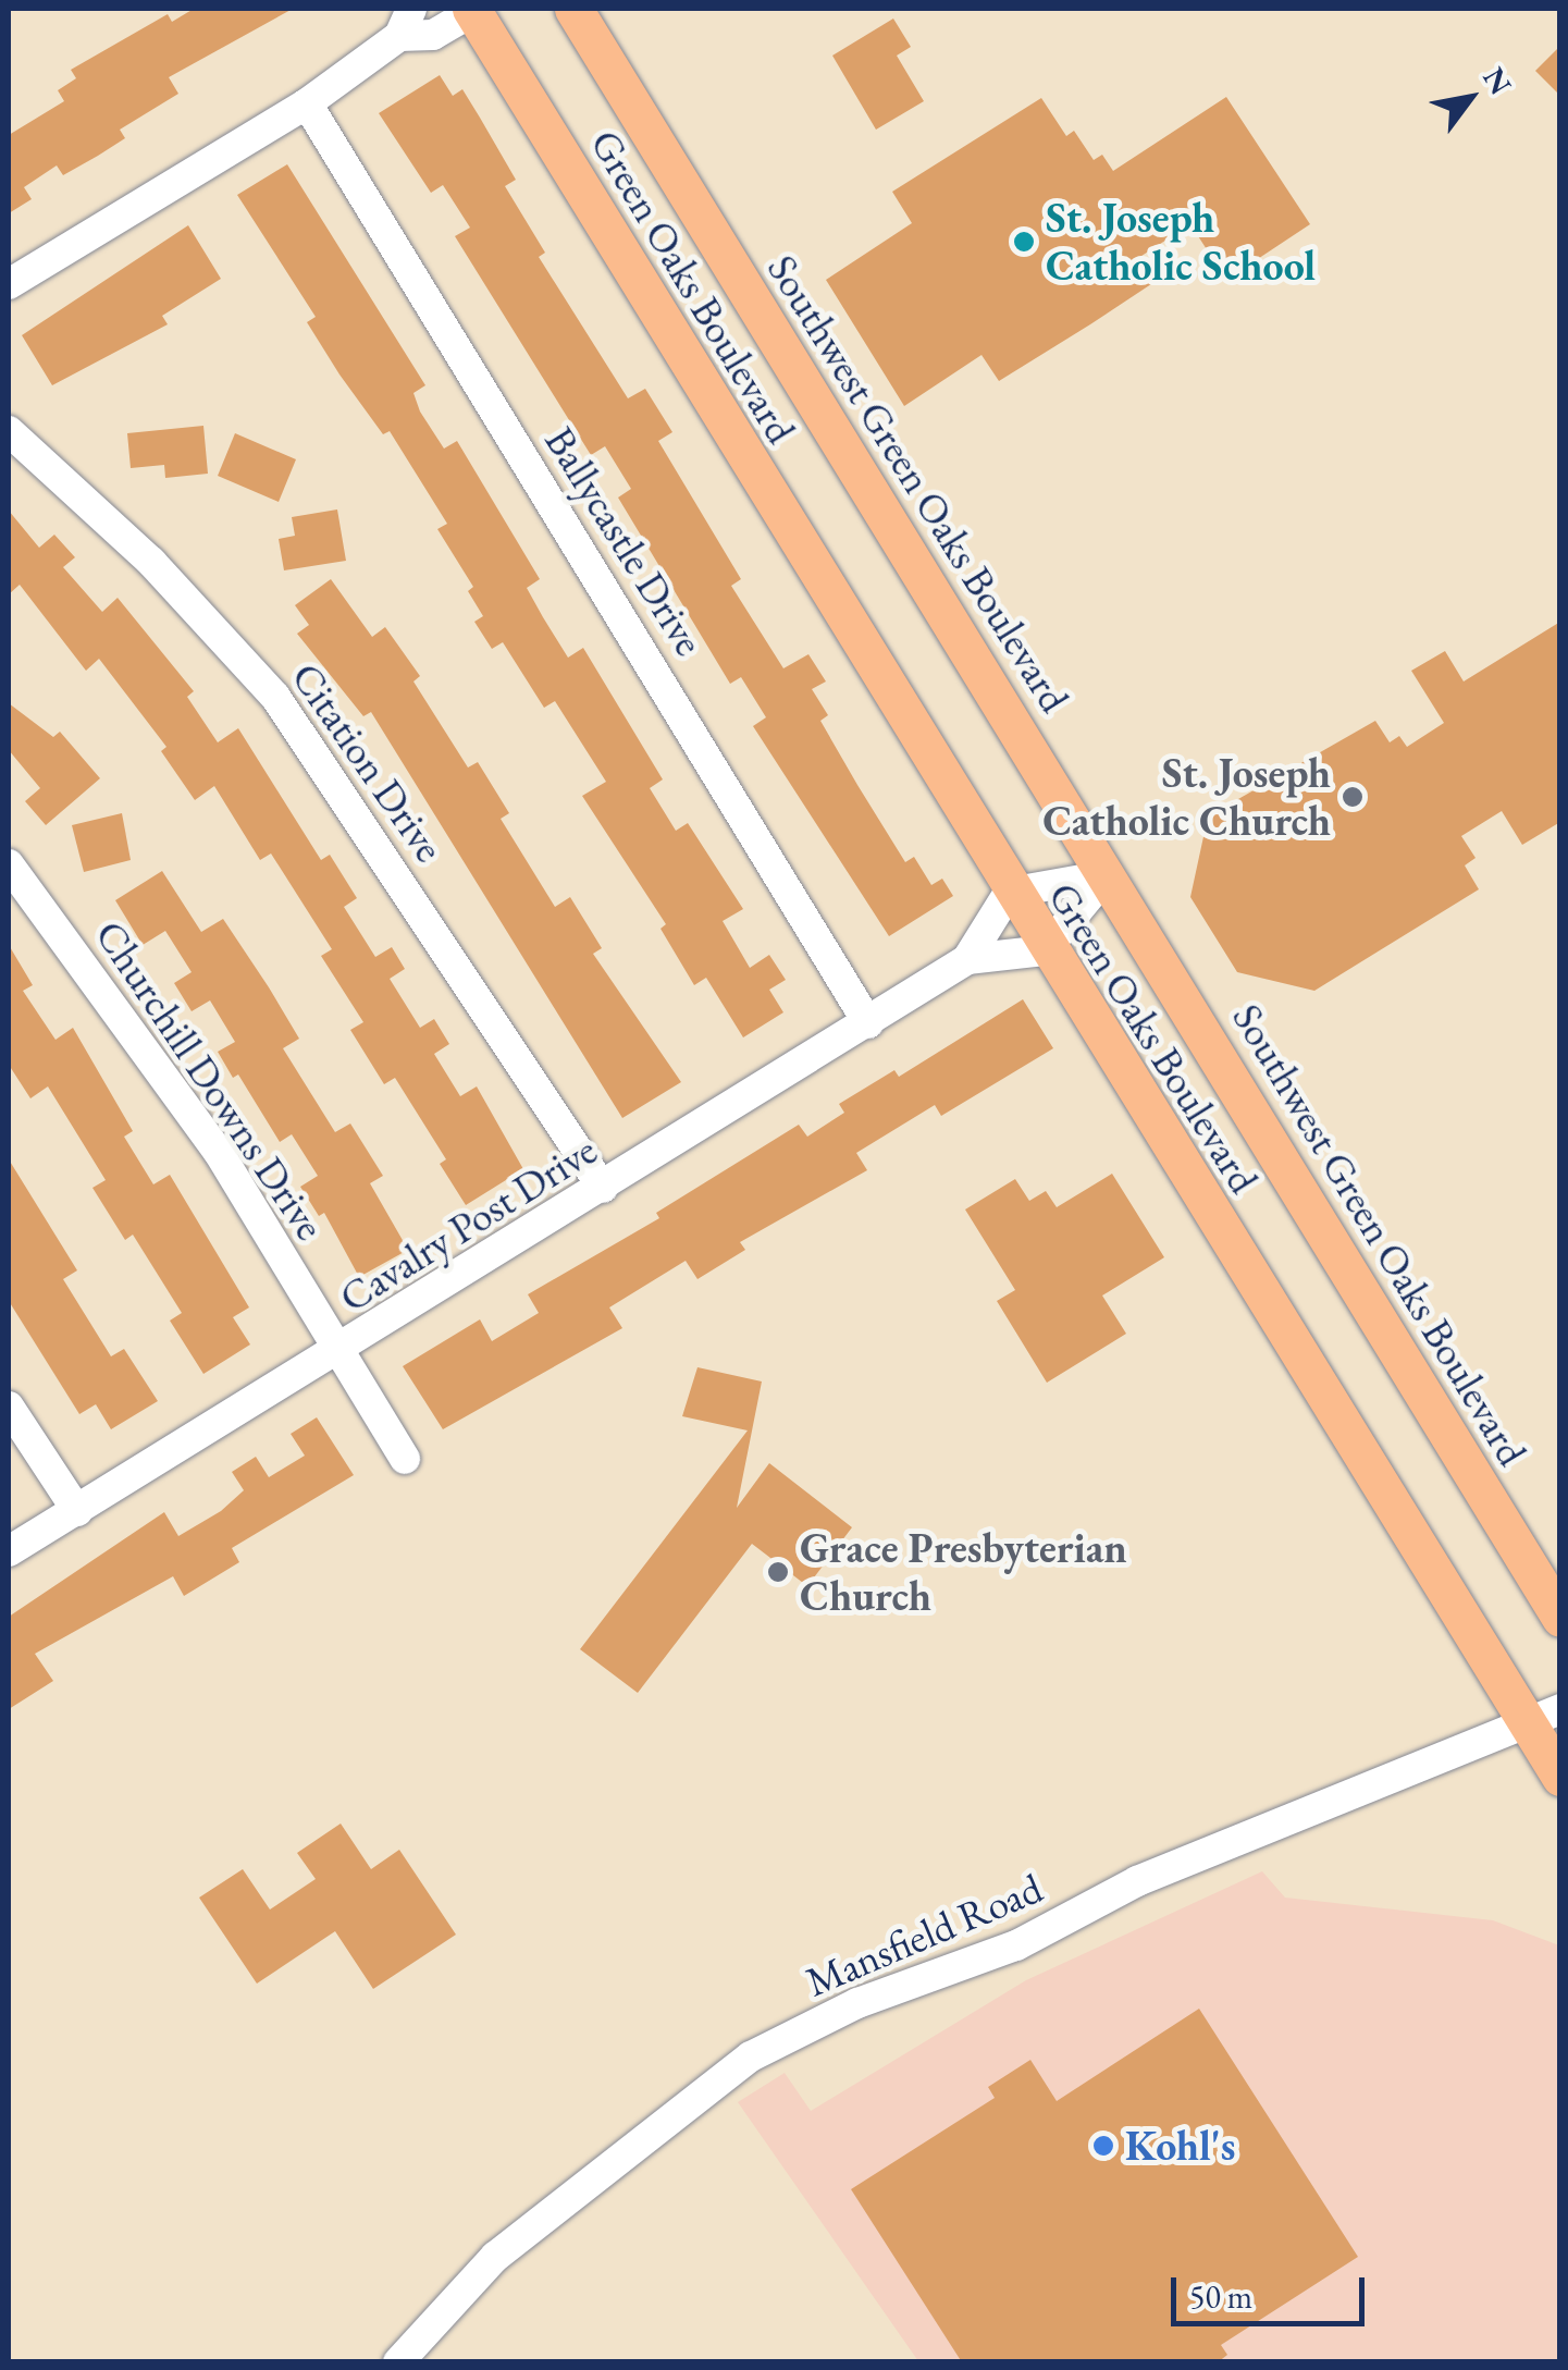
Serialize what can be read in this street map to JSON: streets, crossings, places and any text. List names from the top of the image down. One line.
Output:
{"streets":{"main road":["Green Oaks Boulevard","Southwest Green Oaks Boulevard"],"street":["Ballycastle Drive","Citation Drive","Churchill Downs Drive","Cavalry Post Drive","Mansfield Road"]},"crossings":[["Green Oaks Boulevard","Cavalry Post Drive"],["Green Oaks Boulevard","Mansfield Road"],["Ballycastle Drive","Cavalry Post Drive"],["Citation Drive","Cavalry Post Drive"],["Churchill Downs Drive","Cavalry Post Drive"]],"places":["St. Joseph Catholic School","St. Joseph Catholic Church","Grace Presbyterian Church","Kohl's"],"scale_bar":"50 m","north":"top right"}
